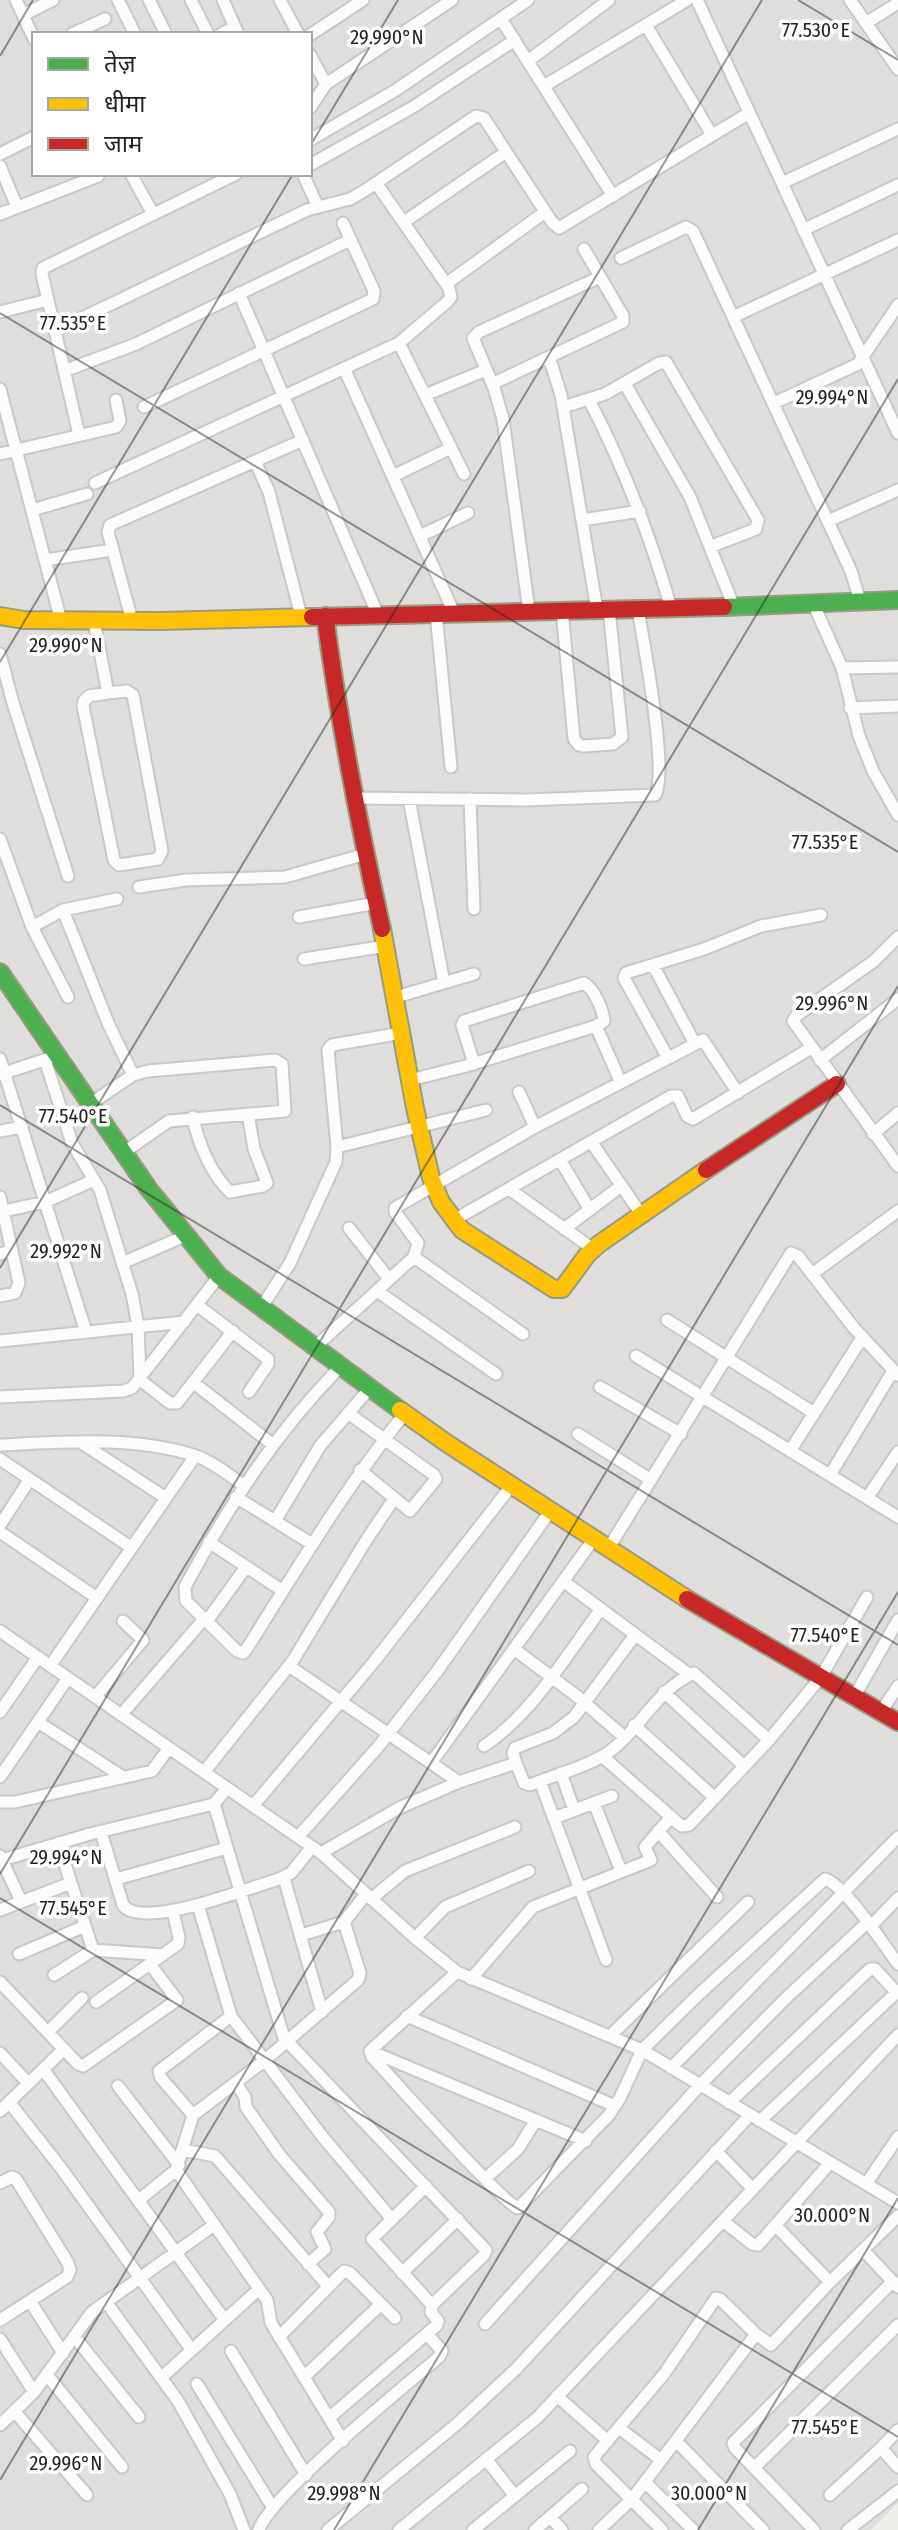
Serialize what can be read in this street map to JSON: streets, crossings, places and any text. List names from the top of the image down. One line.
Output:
{"legend":["तेज़","धीमा","जाम"],"coordinates":["77.530°E","29.990°N","77.535°E","29.994°N","29.996°N","77.540°E","29.992°N","77.545°E","30.000°N","29.998°N"]}
